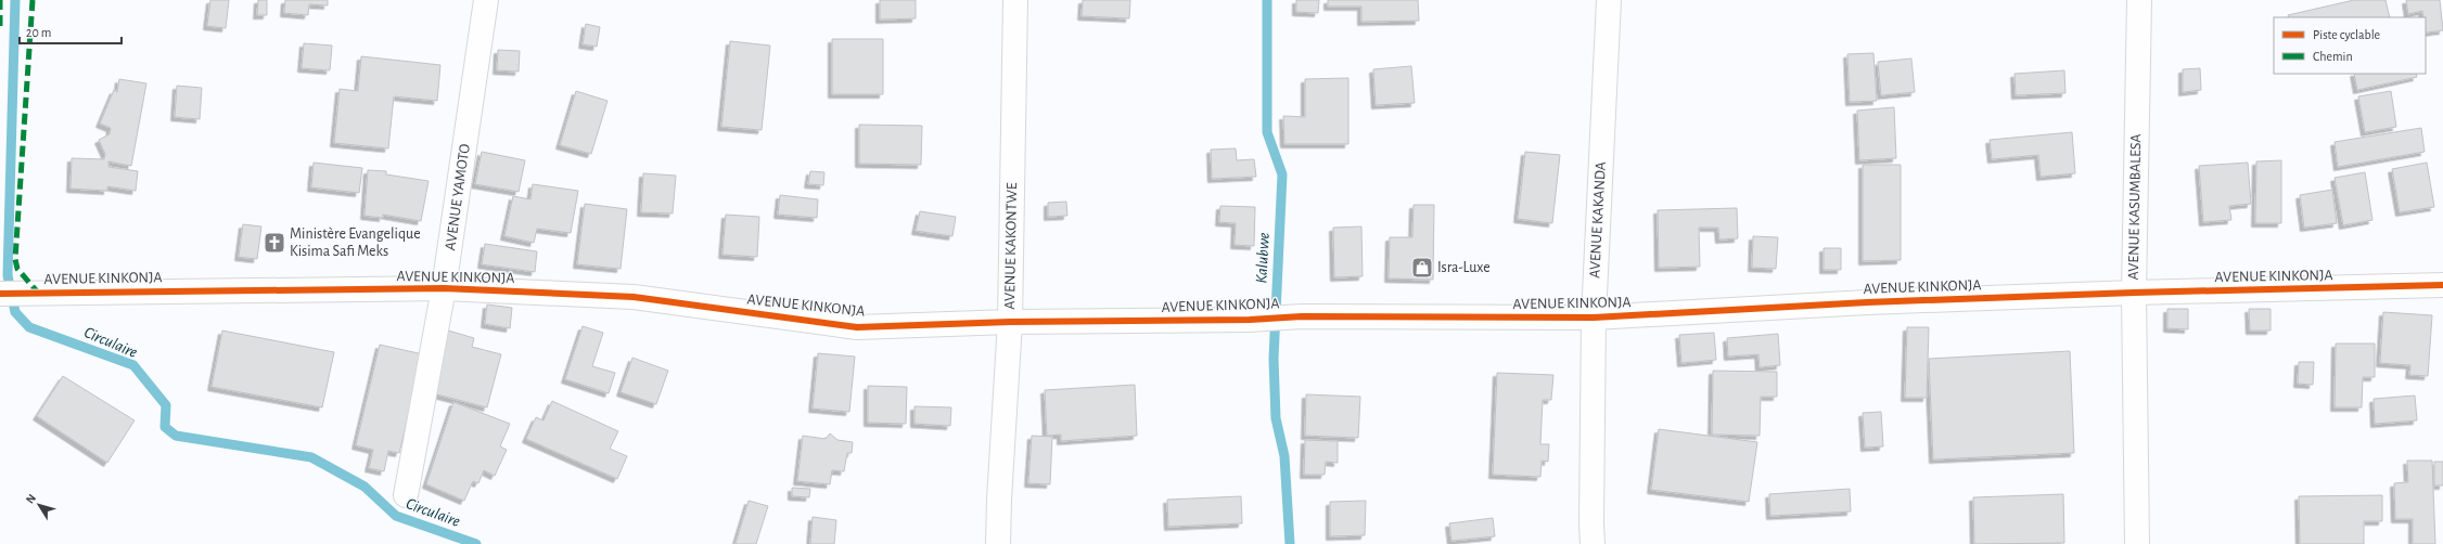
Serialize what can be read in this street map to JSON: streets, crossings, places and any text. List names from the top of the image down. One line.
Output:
{"streets":{"street":["AVENUE YAMOTO","AVENUE KASUMBALESA","AVENUE KAKANDA","AVENUE KAKONTWE","AVENUE KINKONJA"]},"crossings":[["AVENUE YAMOTO","AVENUE KINKONJA"],["AVENUE KASUMBALESA","AVENUE KINKONJA"],["AVENUE KAKANDA","AVENUE KINKONJA"],["AVENUE KAKONTWE","AVENUE KINKONJA"]],"water":["Kalubwe","Circulaire"],"places":{"church":["Ministère Evangelique Kisima Safi Meks"],"shop":["Isra-Luxe"]},"legend":["Piste cyclable","Chemin"],"scale_bar":"20 m","north":"top left"}
